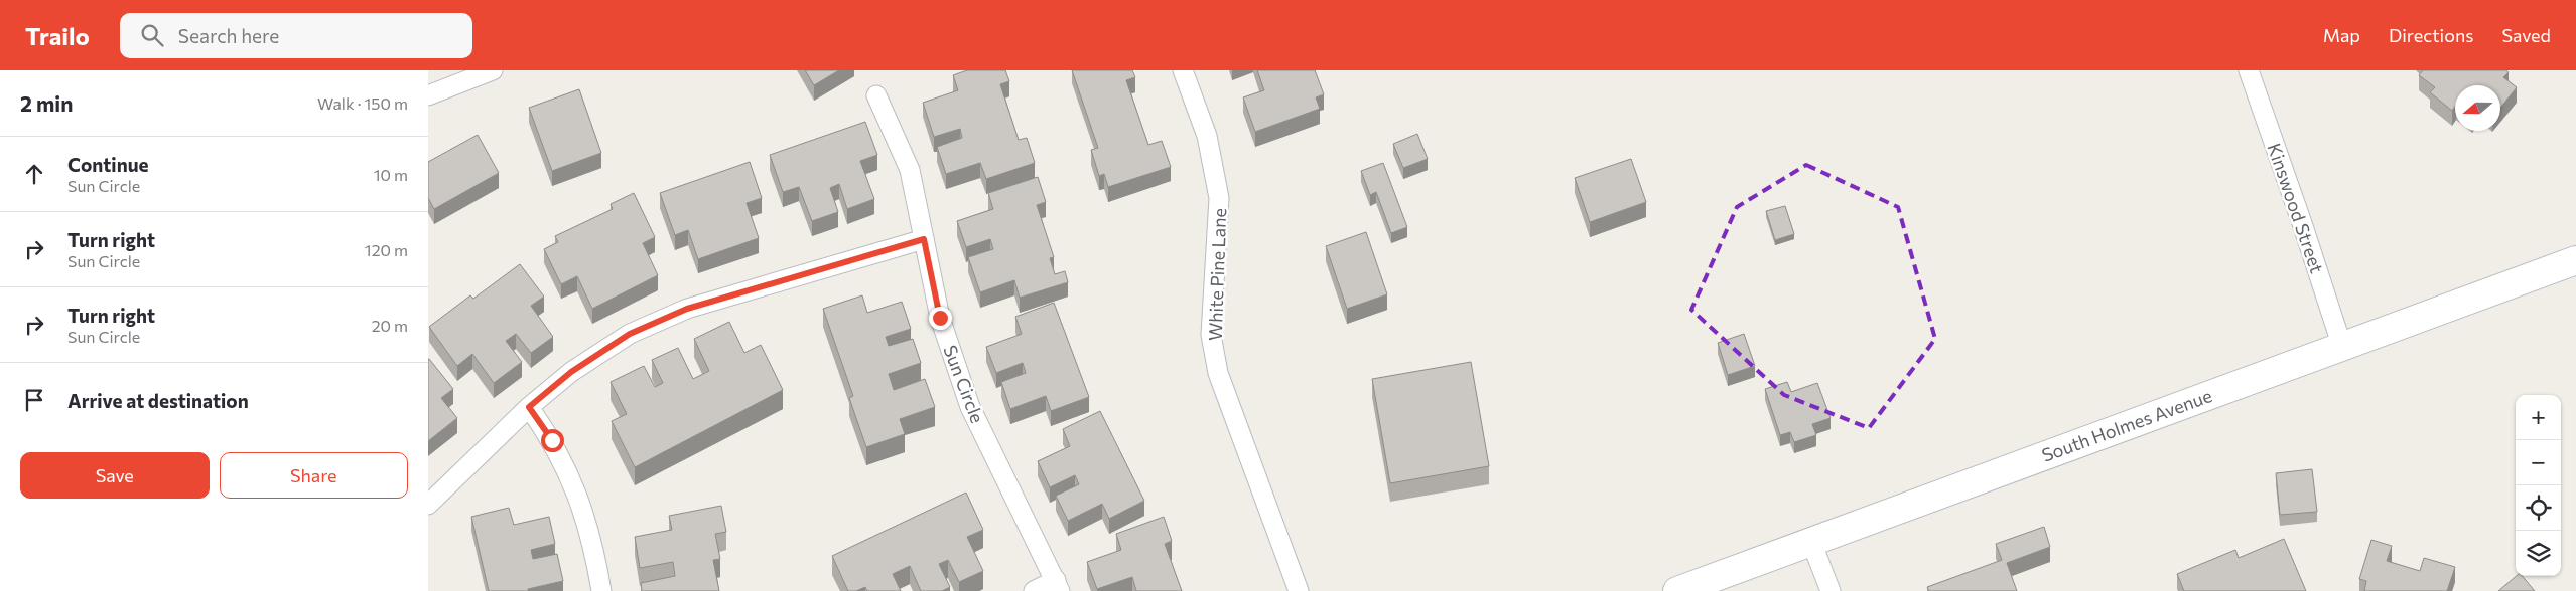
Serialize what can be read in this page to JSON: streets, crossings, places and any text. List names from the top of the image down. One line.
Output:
{"streets":{"street":["Kinswood Street","White Pine Lane","Sun Circle","South Holmes Avenue"]},"crossings":[["Kinswood Street","South Holmes Avenue"]],"north":"left","page":{"header":"Trailo","search":"Search here","nav":["Map","Directions","Saved"],"heading":["2 min","Walk · 150 m"],"list":[["Continue","Sun Circle","10 m"],["Turn right","Sun Circle","120 m"],["Turn right","Sun Circle","20 m"],"Arrive at destination"],"map_buttons":["+","−"],"buttons":["Save","Share"]}}
